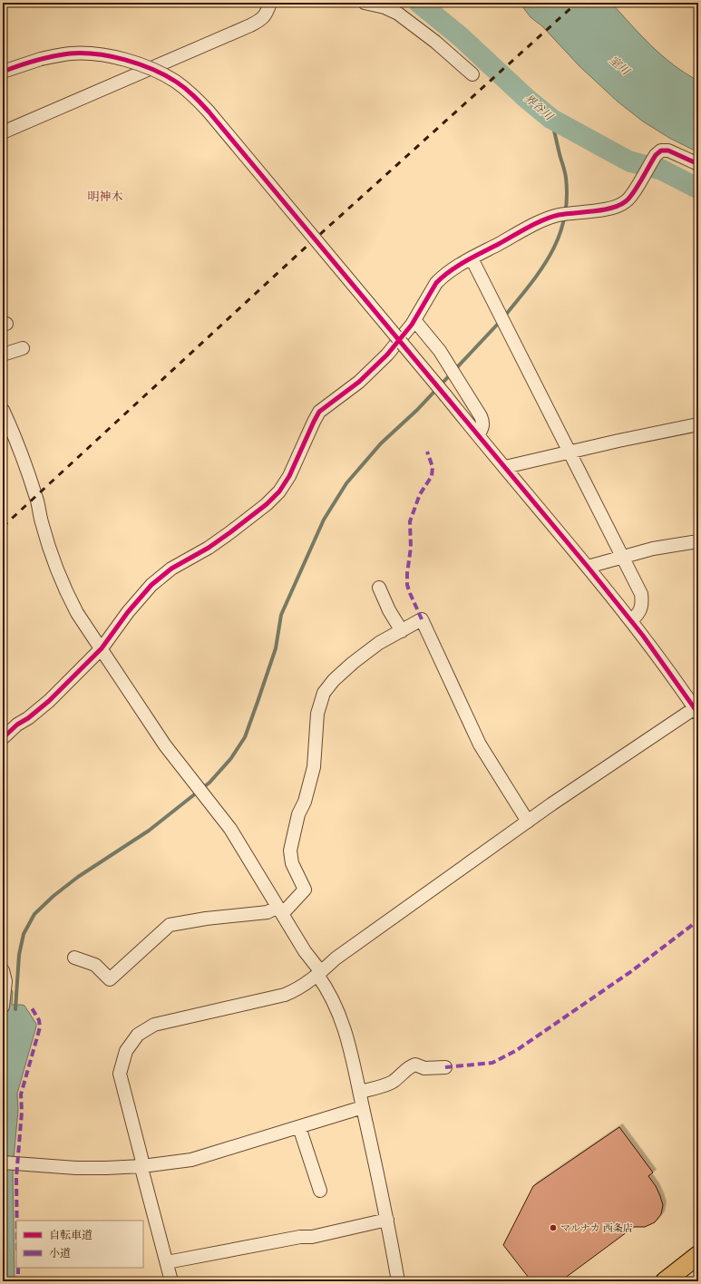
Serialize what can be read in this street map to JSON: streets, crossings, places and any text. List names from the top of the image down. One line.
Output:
{"districts":["明神木"],"water":["室川","界谷川"],"places":["マルナカ 西条店"],"legend":["自転車道","小道"]}
